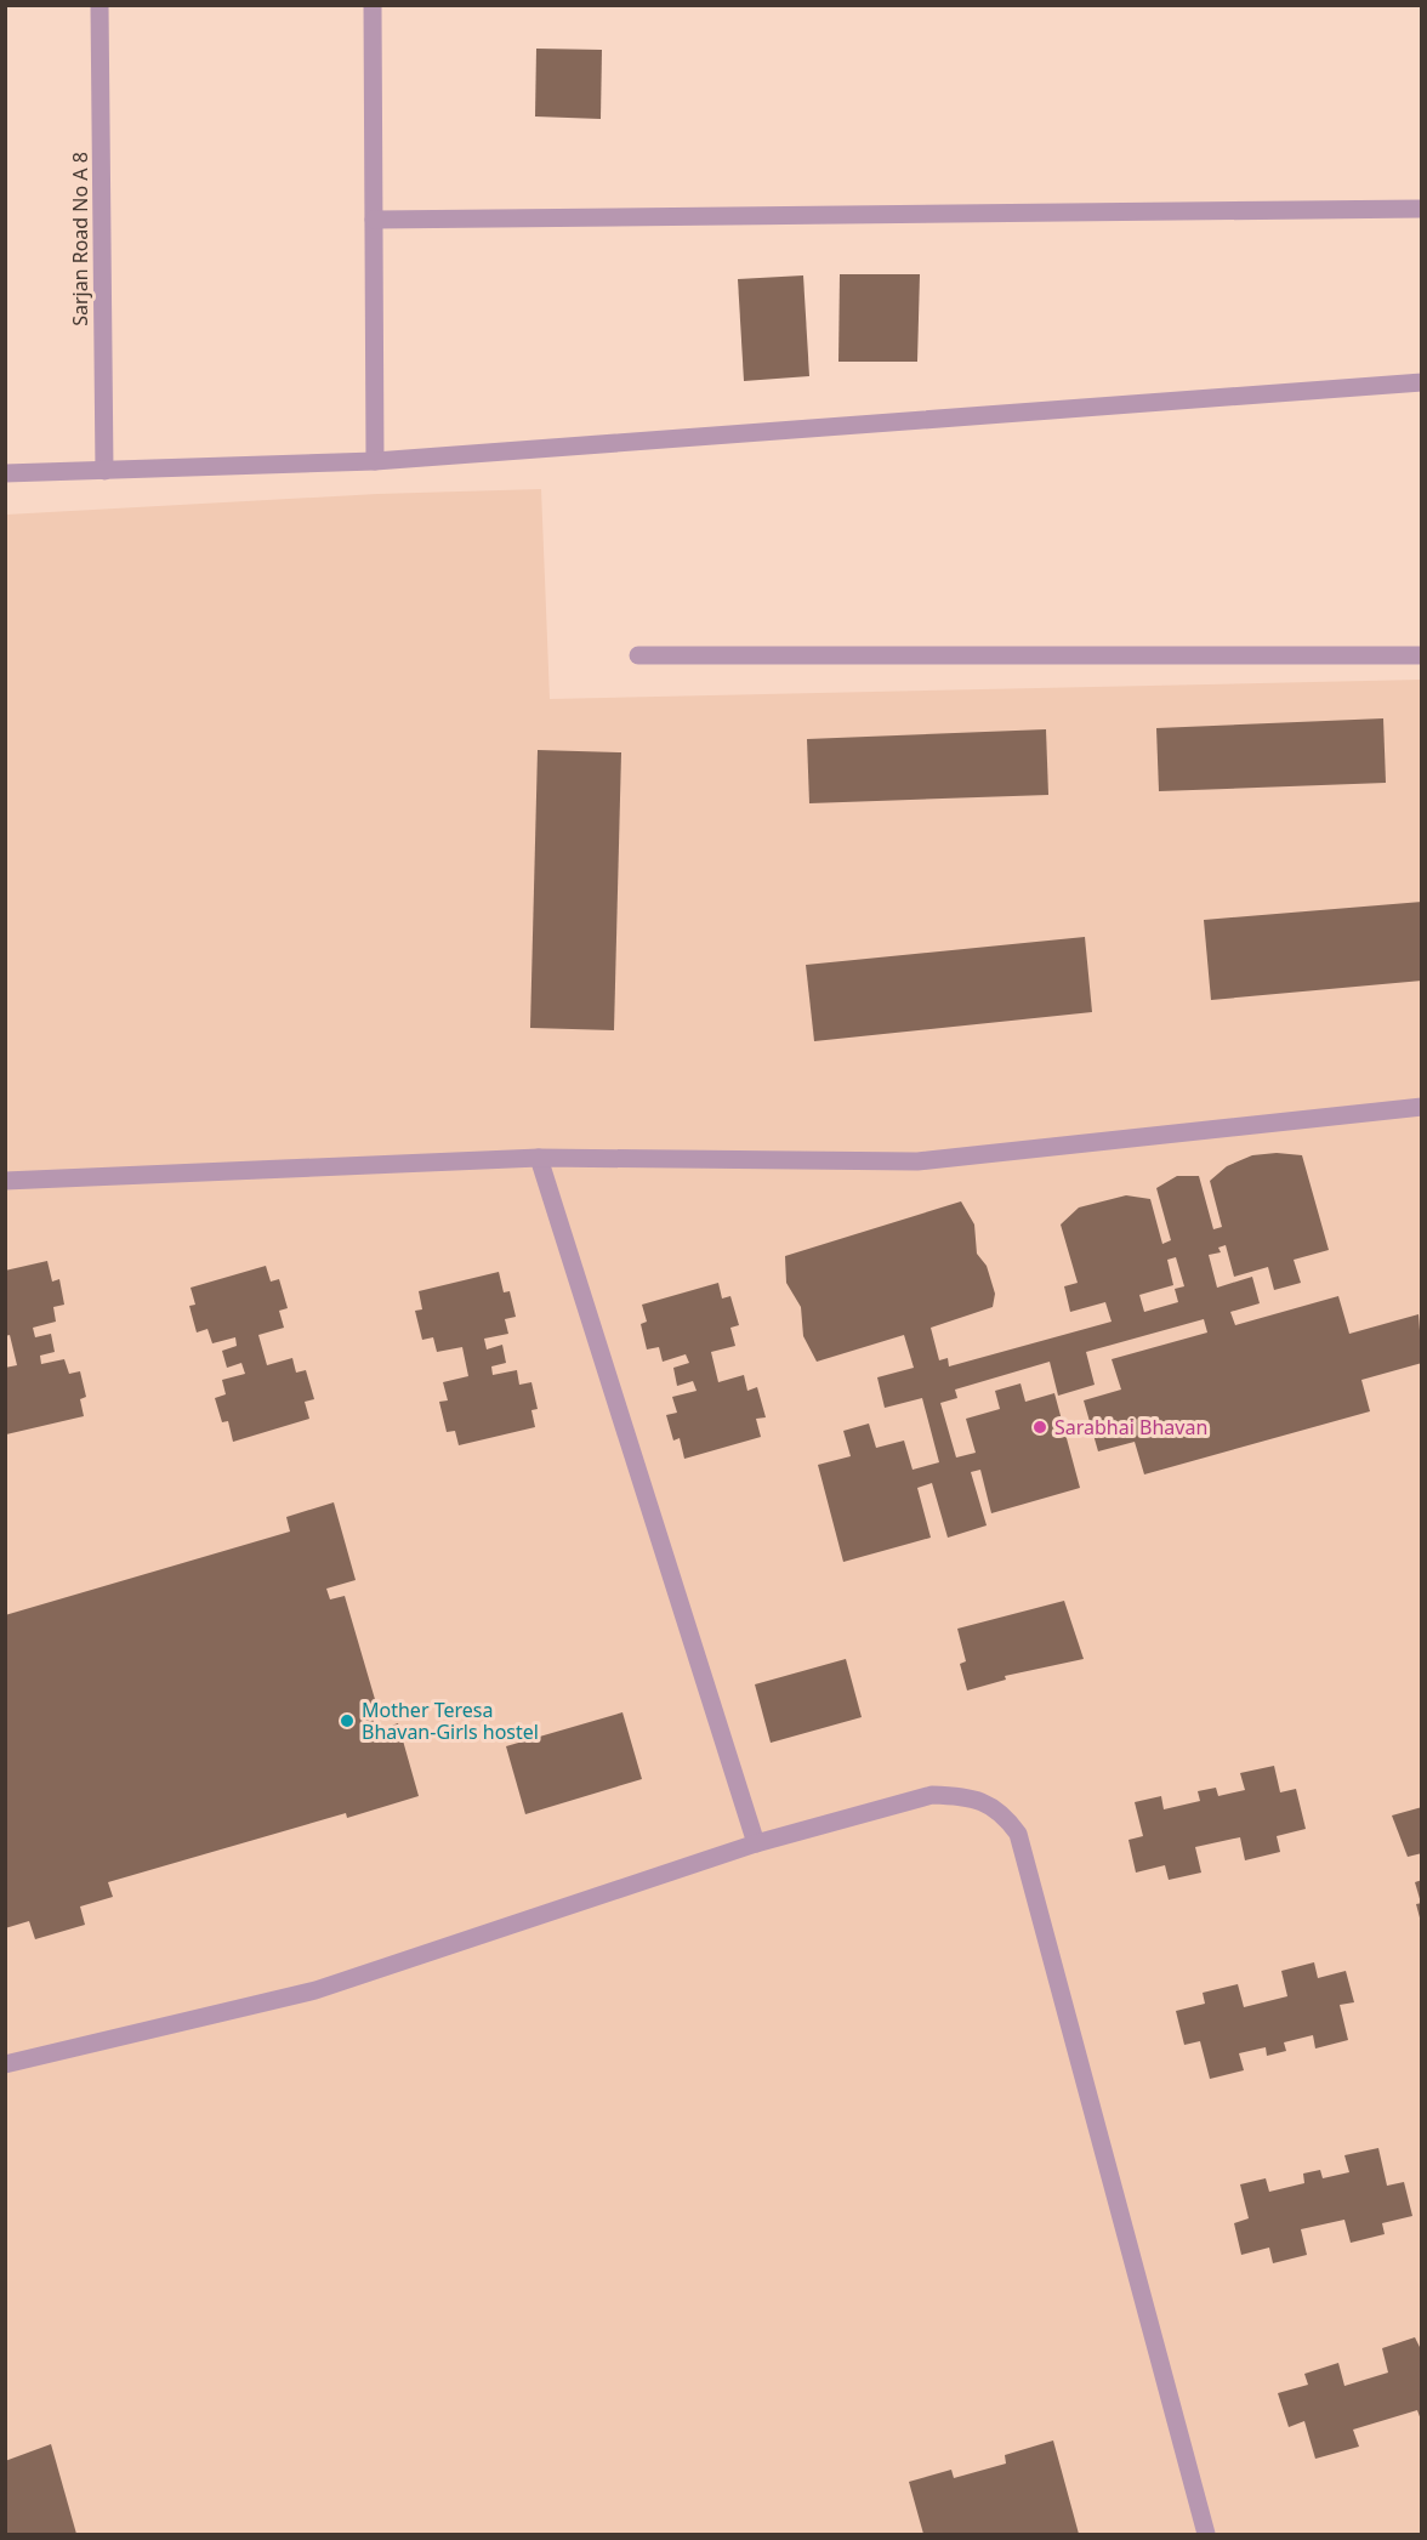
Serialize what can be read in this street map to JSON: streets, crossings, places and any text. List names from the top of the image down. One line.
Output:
{"streets":{"street":["Sarjan Road No A 8"]},"places":["Sarabhai Bhavan","Mother Teresa Bhavan-Girls hostel"]}
